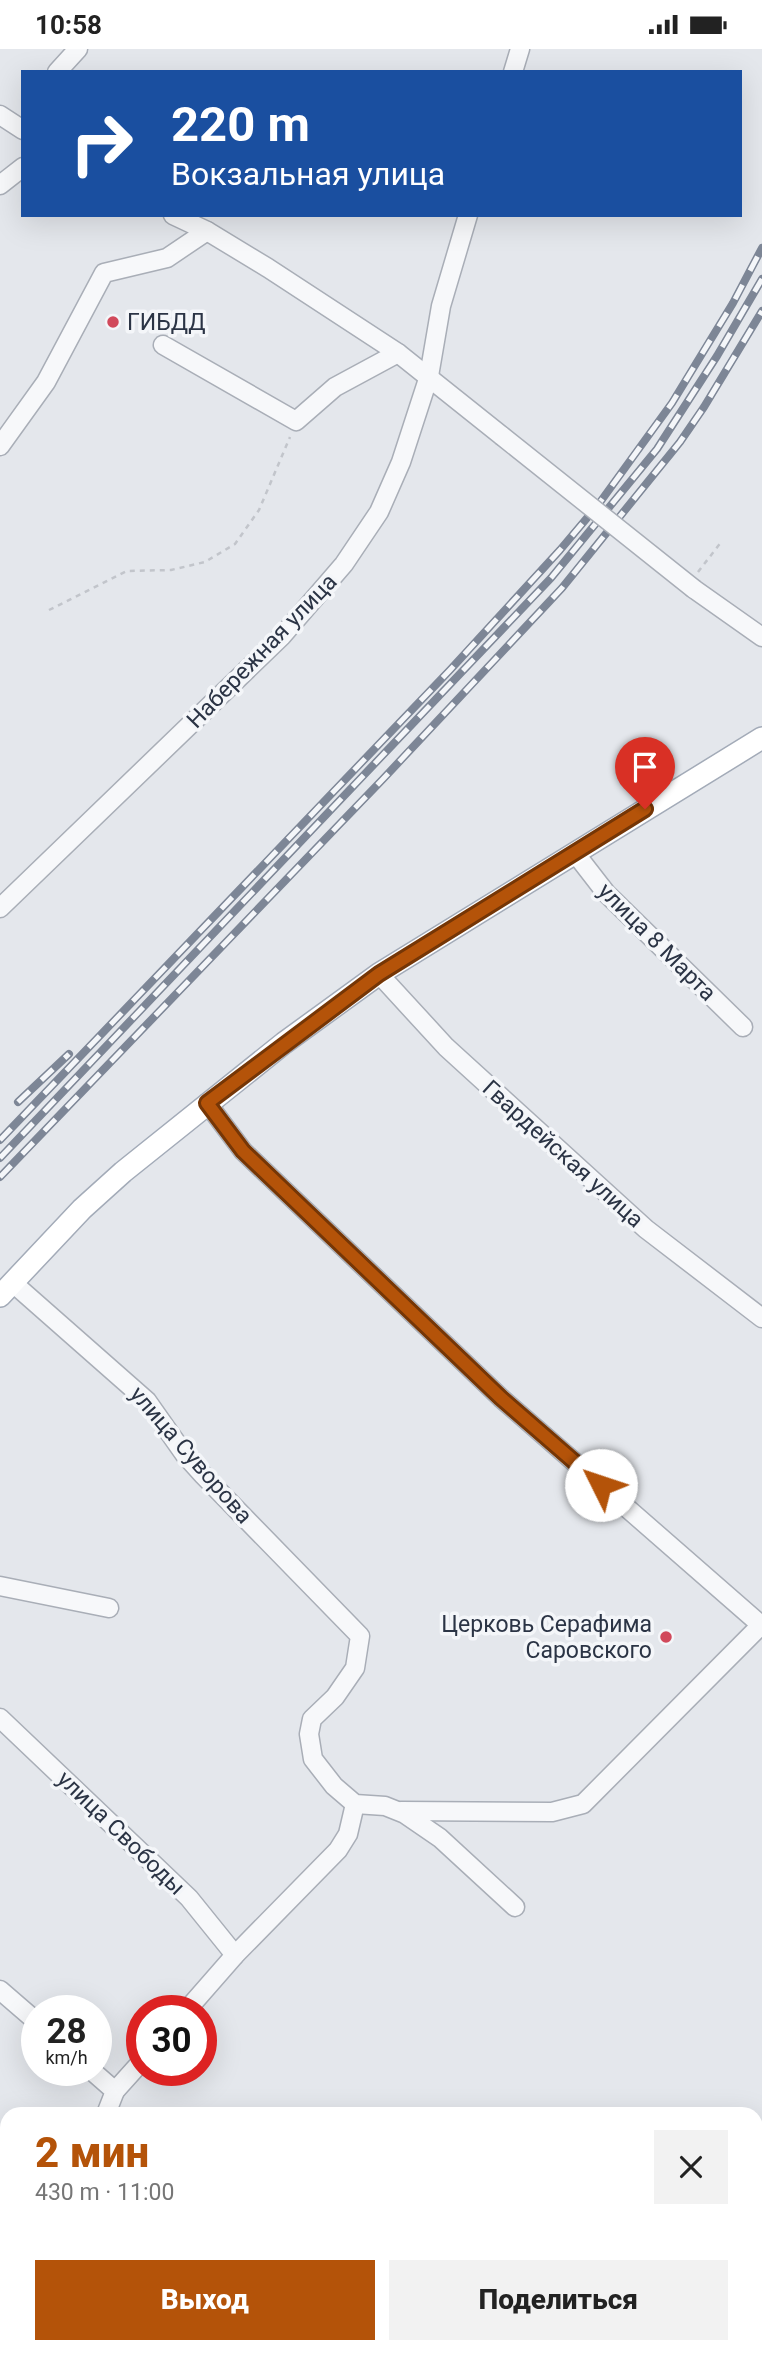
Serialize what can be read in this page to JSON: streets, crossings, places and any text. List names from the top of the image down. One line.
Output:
{"streets":{"street":["Набережная улица","улица 8 Марта","Гвардейская улица","улица Суворова","улица Свободы"]},"places":["ГИБДД","Церковь Серафима Саровского"],"page":{"status":"10:58","turn":["220 m","Вокзальная улица"],"speed":"28 km/h","limit":"30","heading":["2 мин","430 m · 11:00"],"buttons":["Выход","Поделиться"]}}
